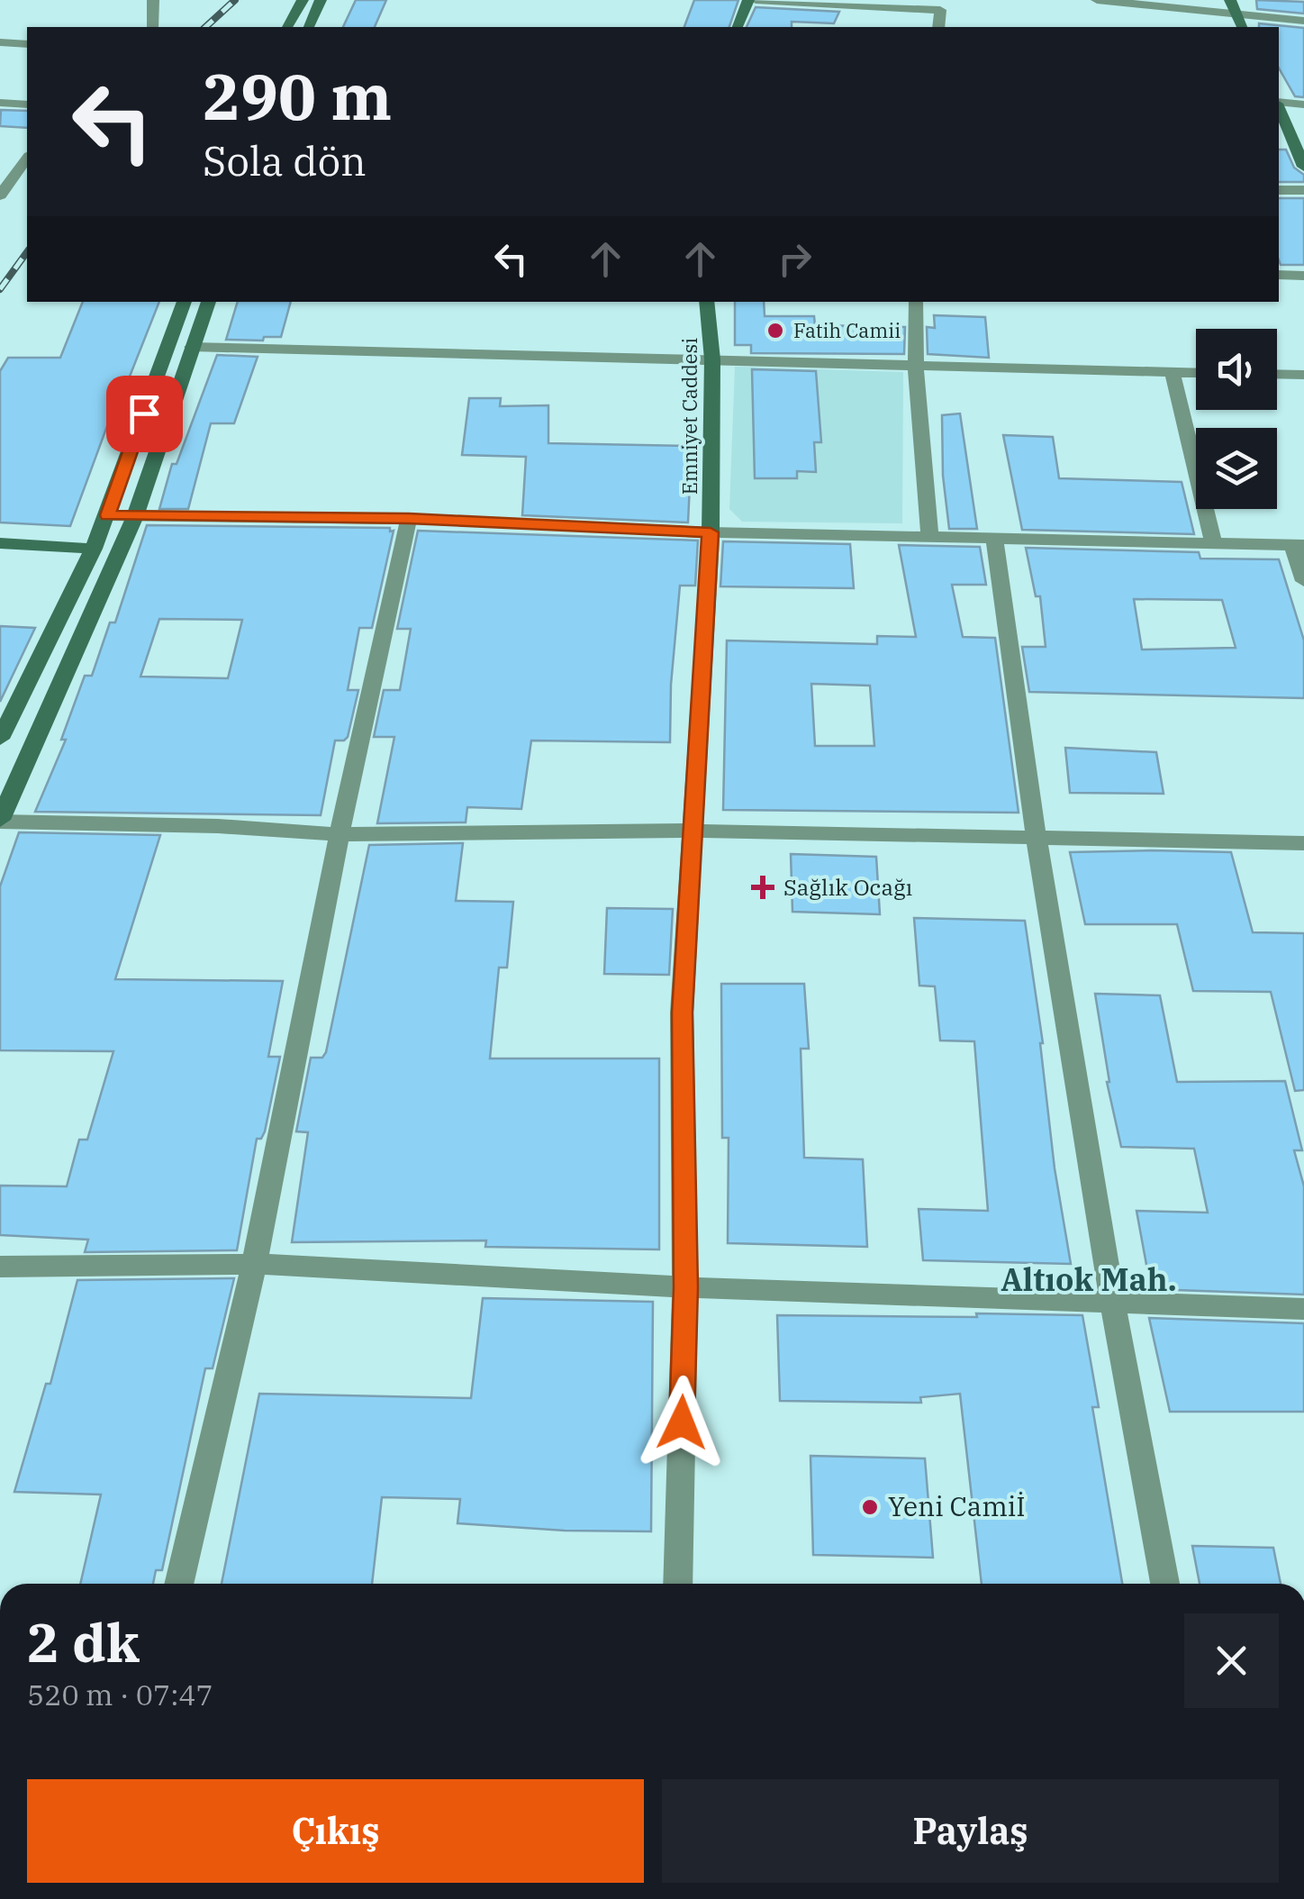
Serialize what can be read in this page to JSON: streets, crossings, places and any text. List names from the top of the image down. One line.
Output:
{"streets":{"street":["Emniyet Caddesi"]},"districts":["Altıok Mah."],"places":{"other":["Fatih Camii","Yeni Camiİ"],"health":["Sağlık Ocağı"]},"page":{"turn":["290 m","Sola dön"],"heading":["2 dk","520 m · 07:47"],"buttons":["Çıkış","Paylaş"]}}
